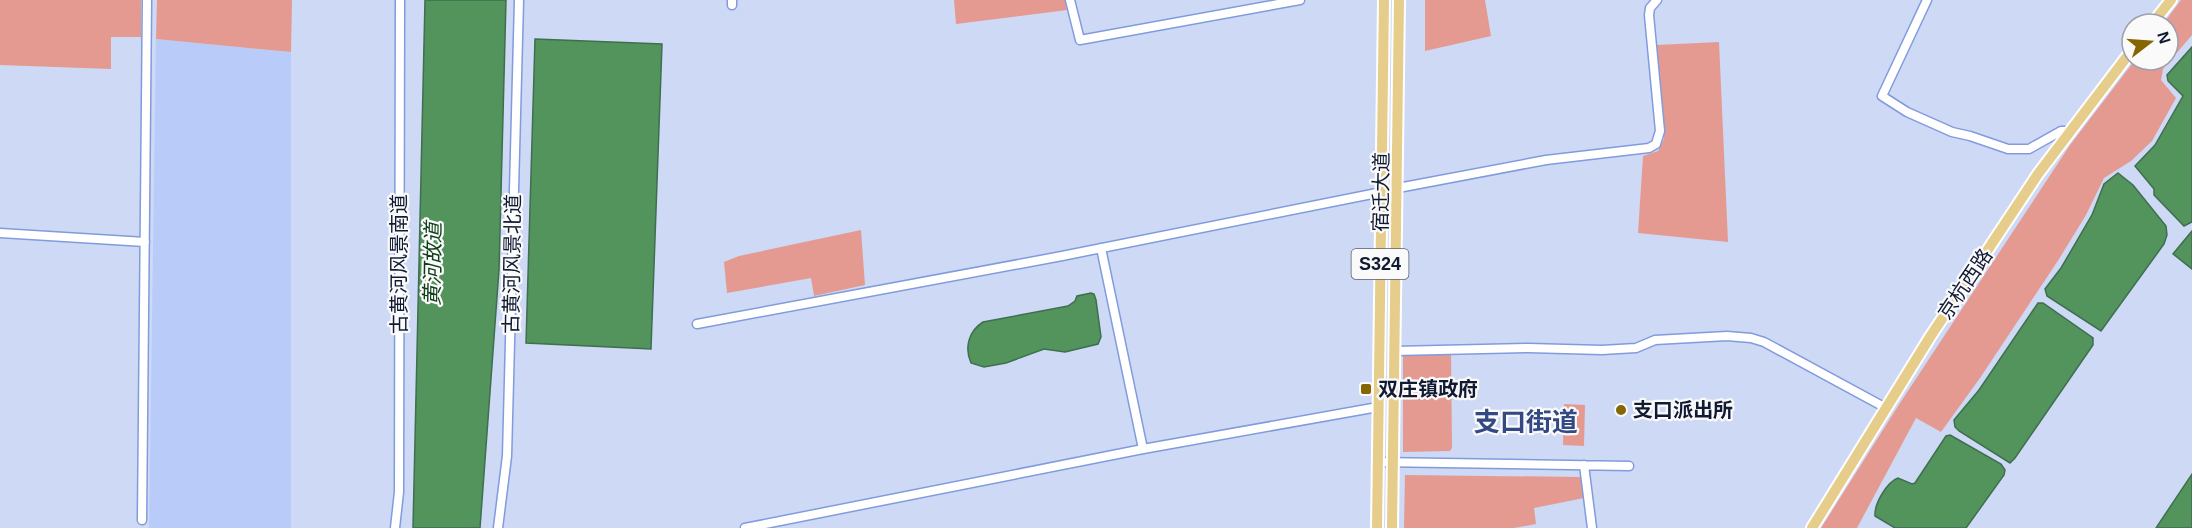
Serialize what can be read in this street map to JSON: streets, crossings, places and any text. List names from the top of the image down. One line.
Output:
{"streets":{"main road":["宿迁大道","S324","京杭西路"],"street":["古黄河风景南道","古黄河风景北道"]},"districts":["支口街道"],"water":["黄河故道"],"places":{"transit":["双庄镇政府"],"other":["支口派出所"]},"north":"right"}
